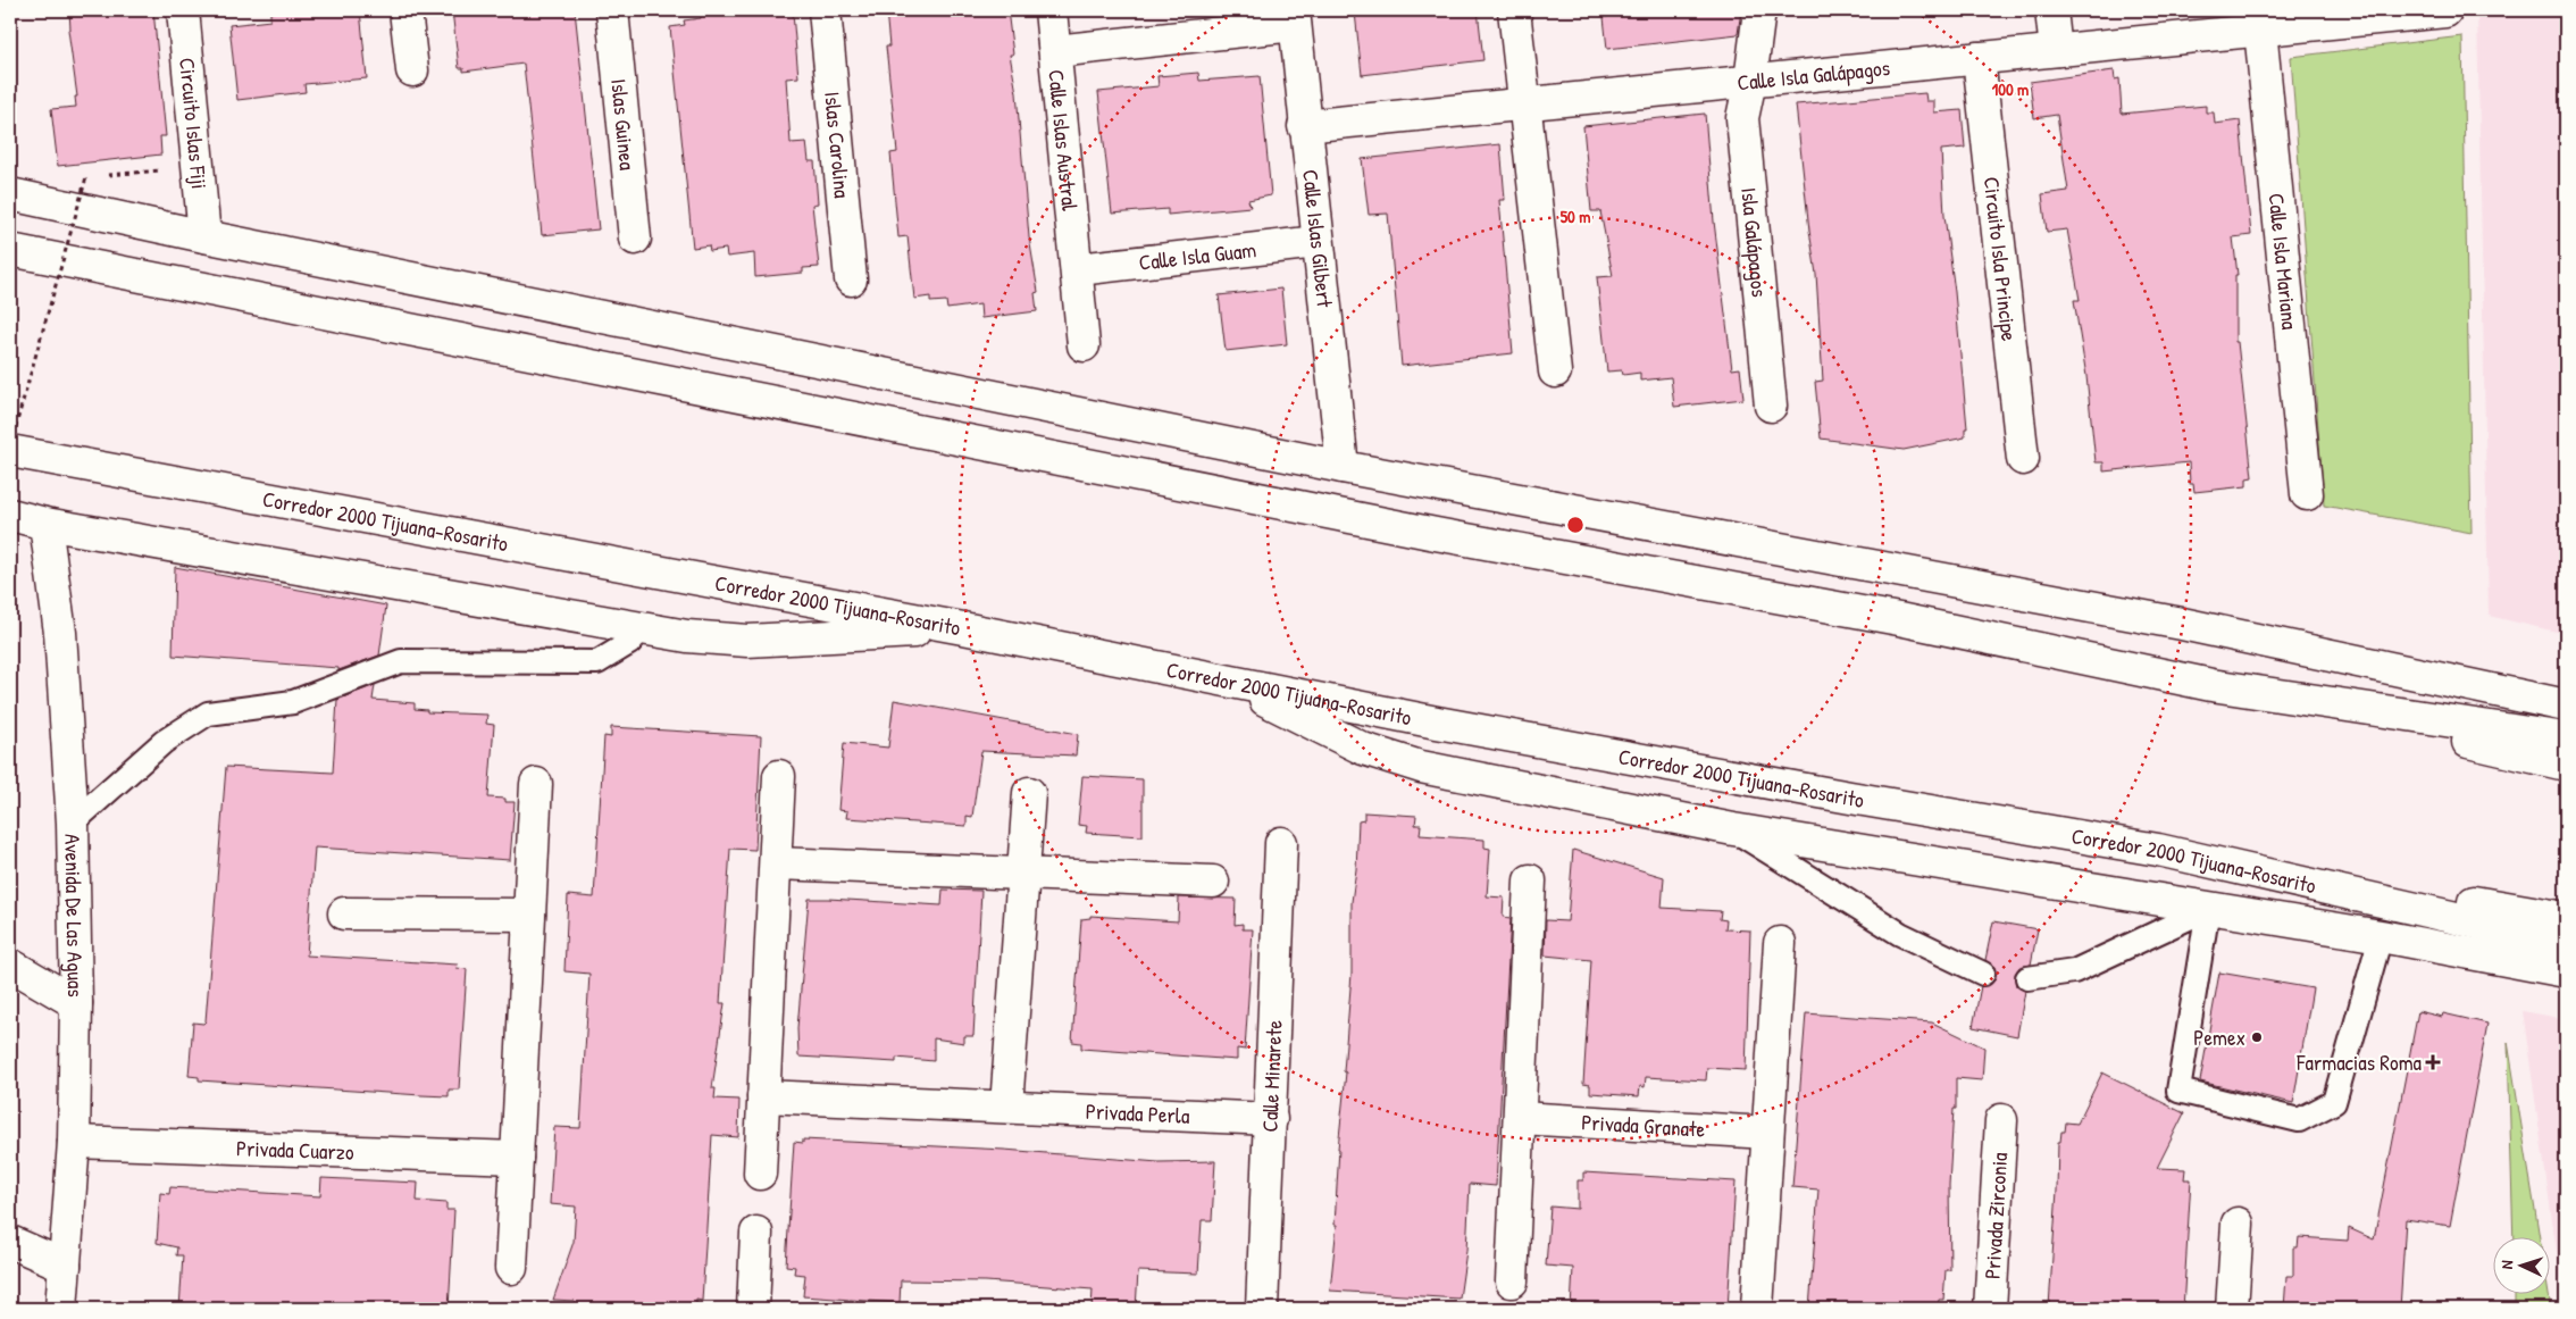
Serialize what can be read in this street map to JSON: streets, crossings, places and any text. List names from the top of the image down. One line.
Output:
{"streets":{"main road":["Calle Isla Galápagos","Circuito Islas Fiji","Islas Guinea","Calle Islas Austral","Islas Carolina","Calle Islas Gilbert","Isla Galápagos","Calle Isla Guam","Circuito Isla Principe","Calle Isla Mariana","Corredor 2000 Tijuana-Rosarito","Avenida De Las Aguas","Calle Minarete","Privada Perla","Privada Granate","Privada Cuarzo","Privada Zirconia"]},"crossings":[["Calle Isla Galápagos","Calle Islas Gilbert"],["Calle Isla Galápagos","Isla Galápagos"],["Calle Isla Galápagos","Circuito Isla Principe"],["Calle Isla Galápagos","Calle Isla Mariana"],["Calle Islas Austral","Calle Isla Guam"],["Calle Islas Gilbert","Calle Isla Guam"],["Avenida De Las Aguas","Privada Cuarzo"],["Calle Minarete","Privada Perla"]],"places":{"other":["Pemex"],"health":["Farmacias Roma"]},"north":"left","rings":["100 m","50 m"]}
